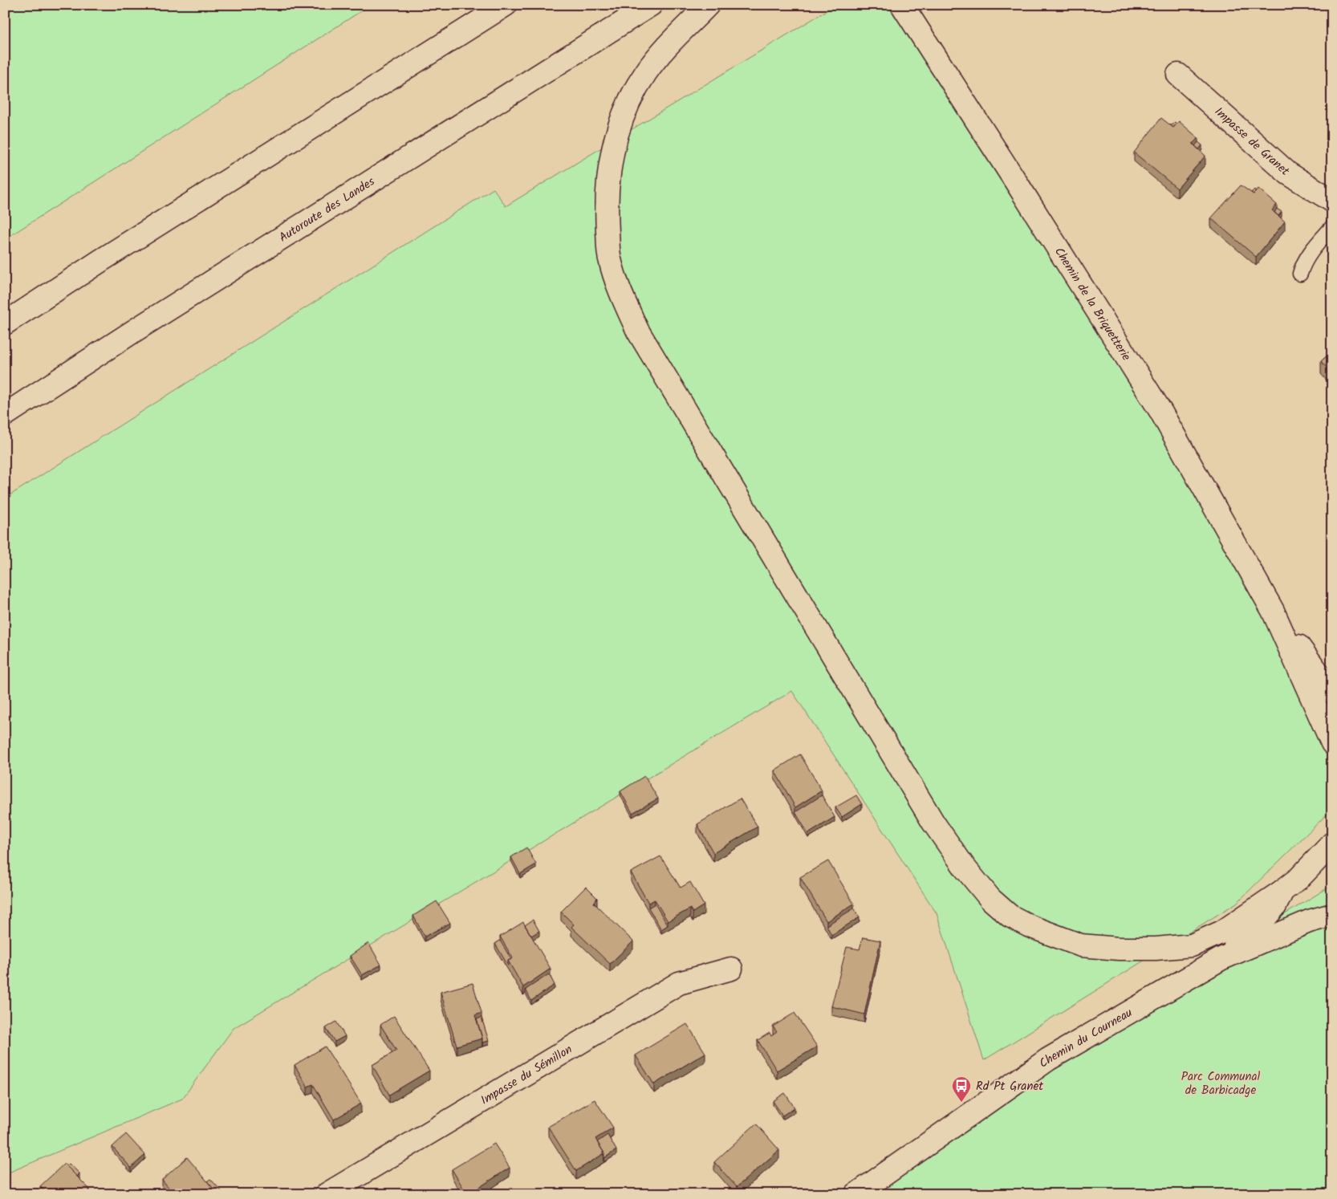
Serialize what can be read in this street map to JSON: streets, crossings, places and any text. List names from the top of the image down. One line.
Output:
{"streets":{"main road":["Impasse de Granet","Autoroute des Landes","Chemin de la Briquetterie","Chemin du Courneau","Impasse du Sémillon"]},"parks":["Parc Communal de Barbicadge"],"places":{"bus stop":["Rd Pt Granet"]}}
